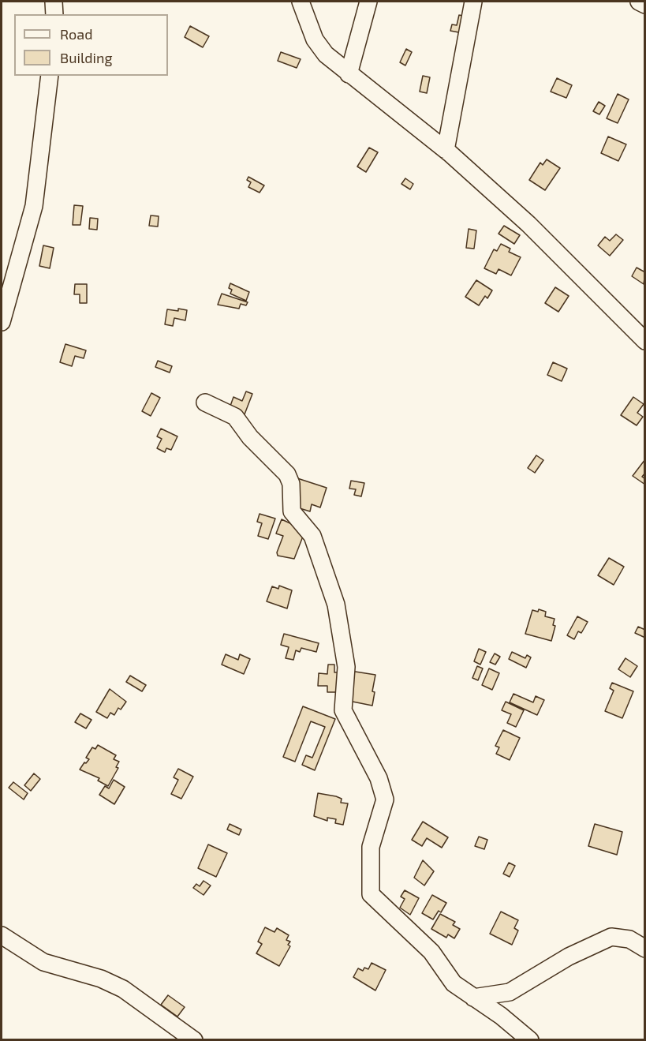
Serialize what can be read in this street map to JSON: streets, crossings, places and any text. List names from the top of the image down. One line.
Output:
{"legend":["Road","Building"]}
